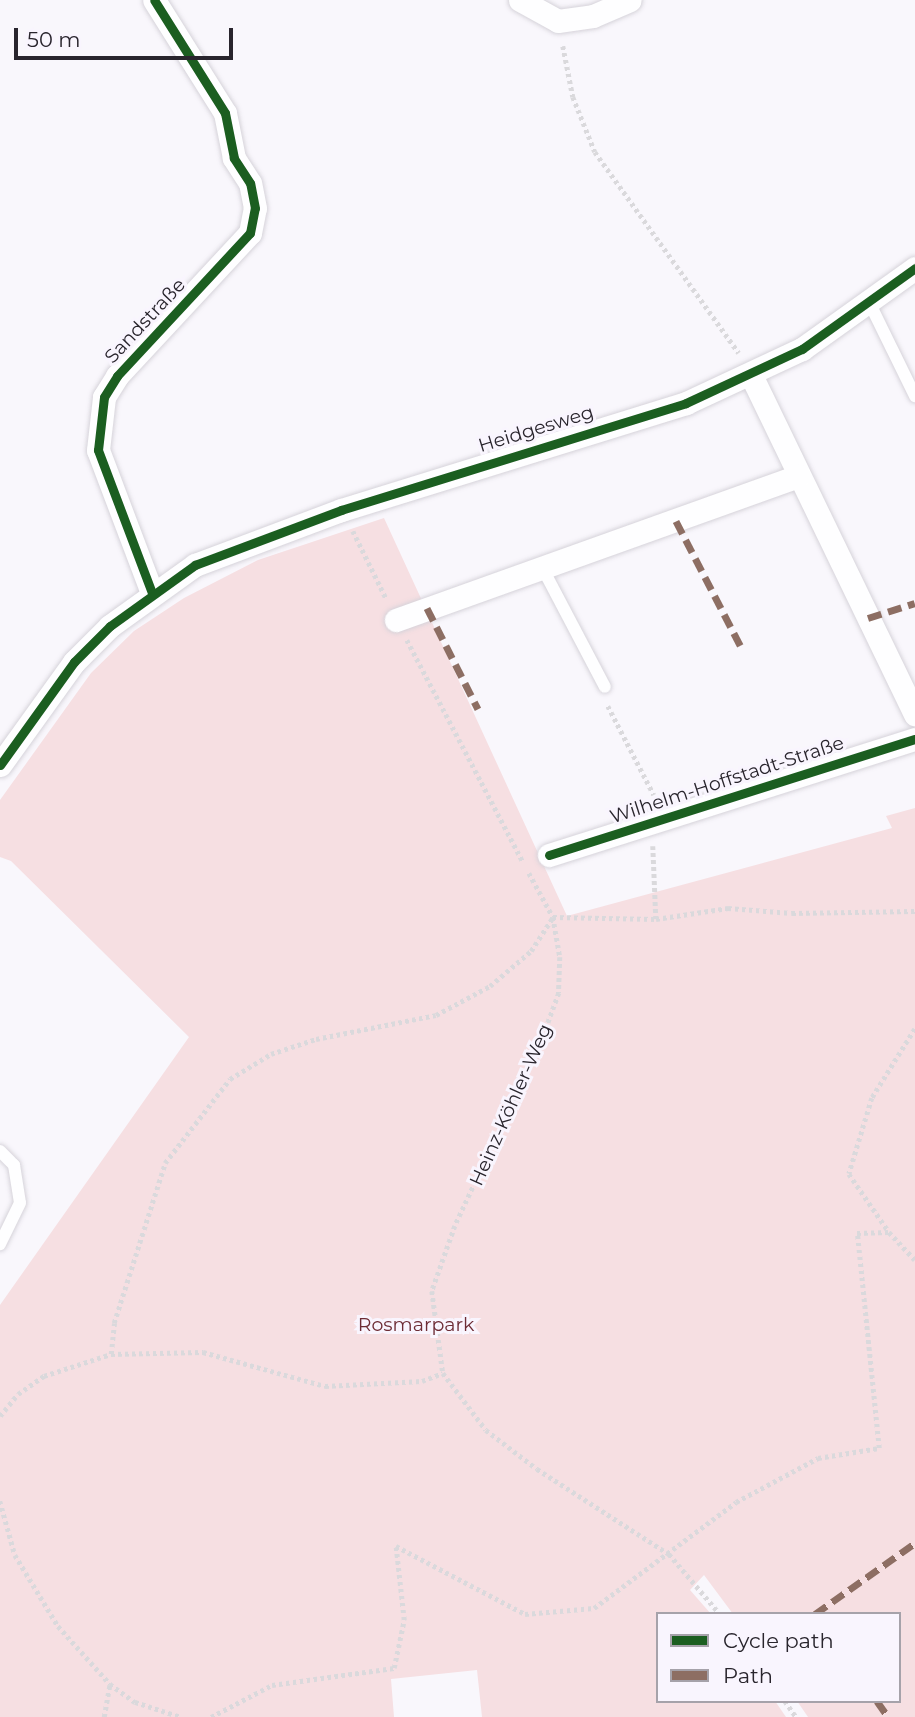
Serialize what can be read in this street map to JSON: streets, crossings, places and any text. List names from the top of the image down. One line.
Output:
{"streets":{"street":["Sandstraße","Heidgesweg","Wilhelm-Hoffstadt-Straße"],"path":["Heinz-Köhler-Weg"]},"crossings":[["Sandstraße","Heidgesweg"],["Heidgesweg","Heinz-Köhler-Weg"]],"parks":["Rosmarpark"],"legend":["Cycle path","Path"],"scale_bar":"50 m"}
